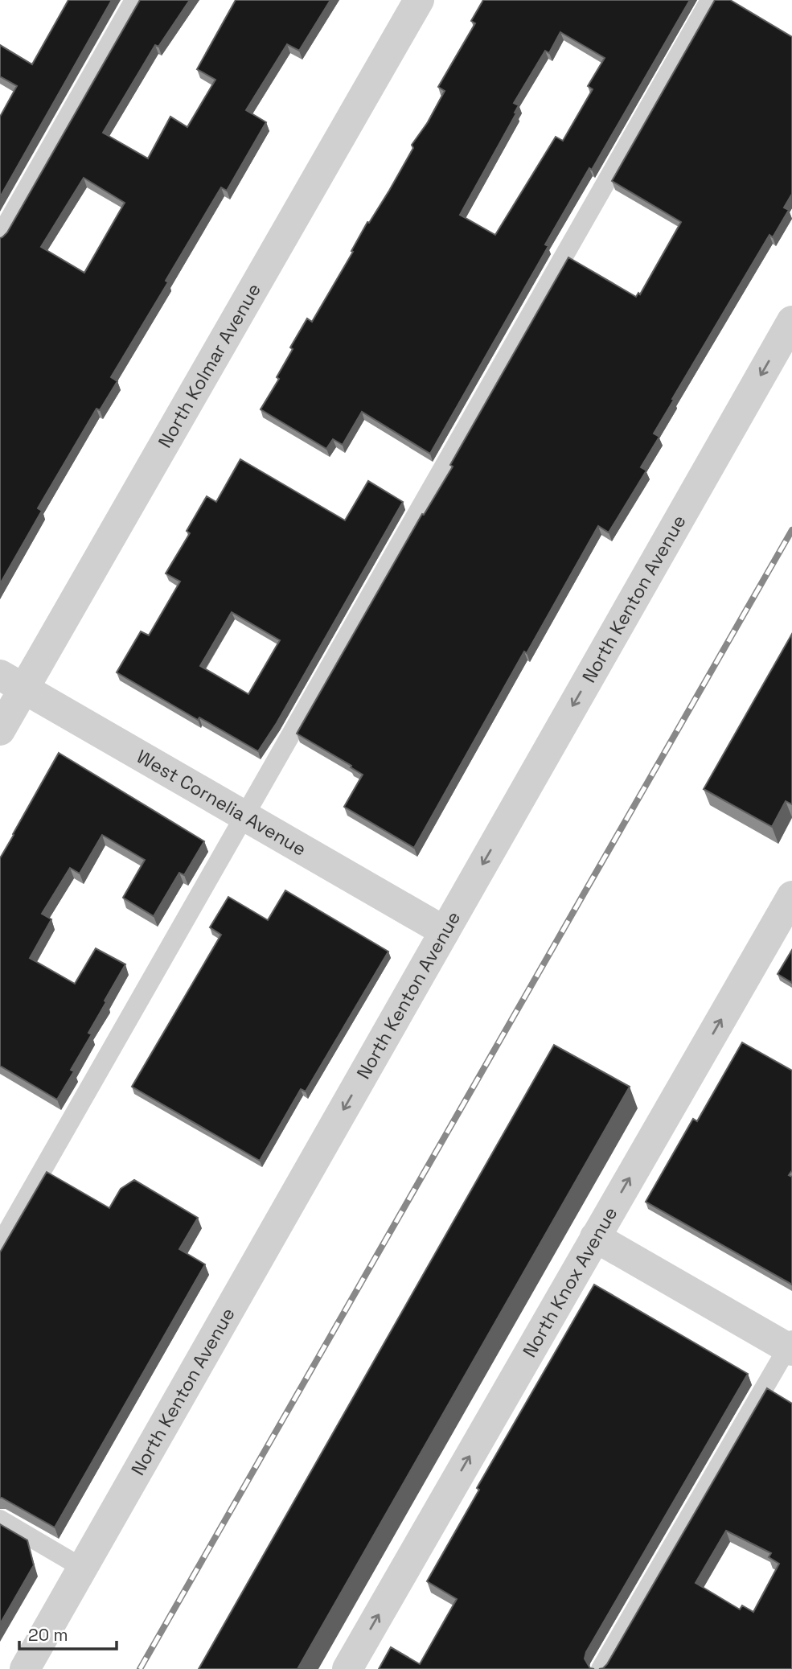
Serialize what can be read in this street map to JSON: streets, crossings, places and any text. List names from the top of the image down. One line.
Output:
{"streets":{"street":["North Kolmar Avenue","North Kenton Avenue","West Cornelia Avenue","North Knox Avenue"]},"crossings":[["North Kolmar Avenue","West Cornelia Avenue"],["North Kenton Avenue","West Cornelia Avenue"]],"one_way":["North Kenton Avenue","North Knox Avenue"],"scale_bar":"20 m"}
